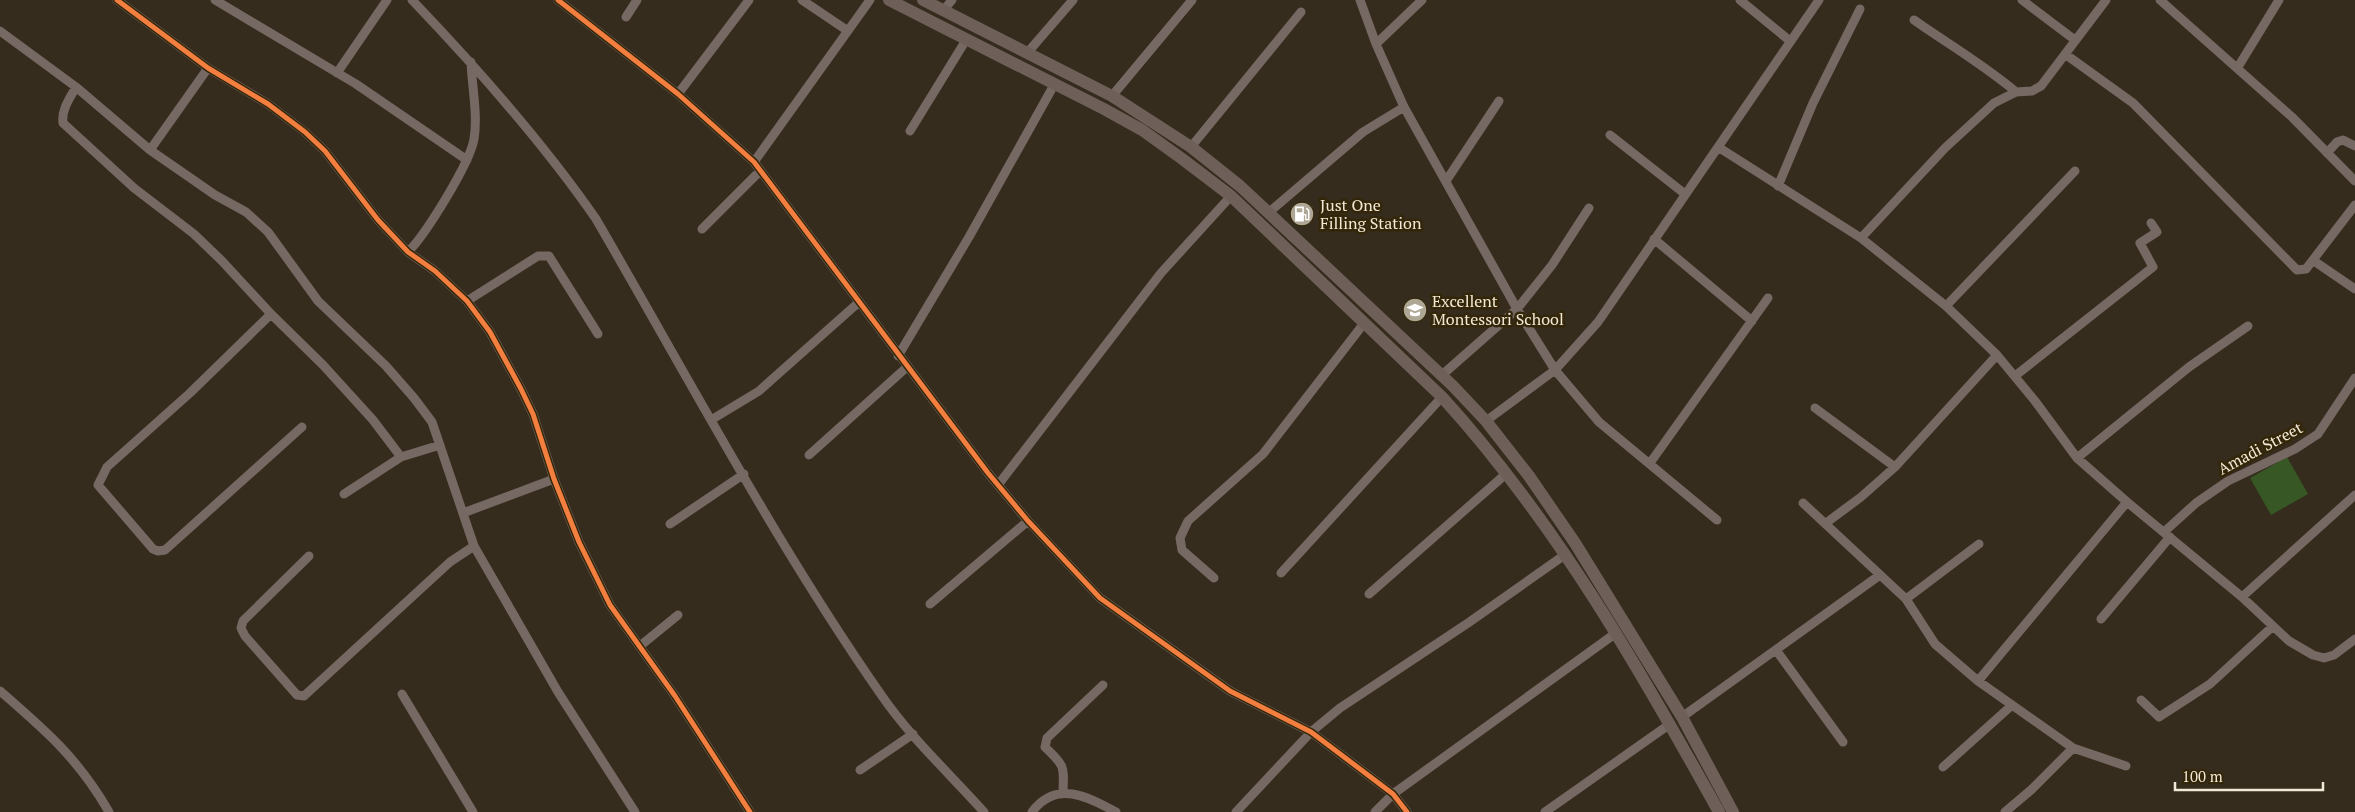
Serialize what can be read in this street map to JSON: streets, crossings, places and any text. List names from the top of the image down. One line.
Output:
{"streets":{"street":["Amadi Street"]},"places":{"fuel station":["Just One Filling Station"],"school or university":["Excellent Montessori School"]},"scale_bar":"100 m"}
